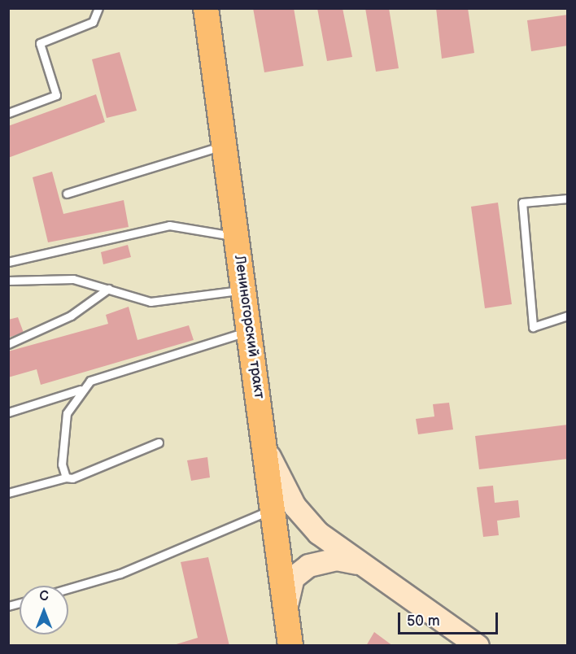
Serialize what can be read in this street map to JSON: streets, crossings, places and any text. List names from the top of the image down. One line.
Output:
{"streets":{"main road":["Лениногорский тракт"]},"scale_bar":"50 m","north":"top"}
